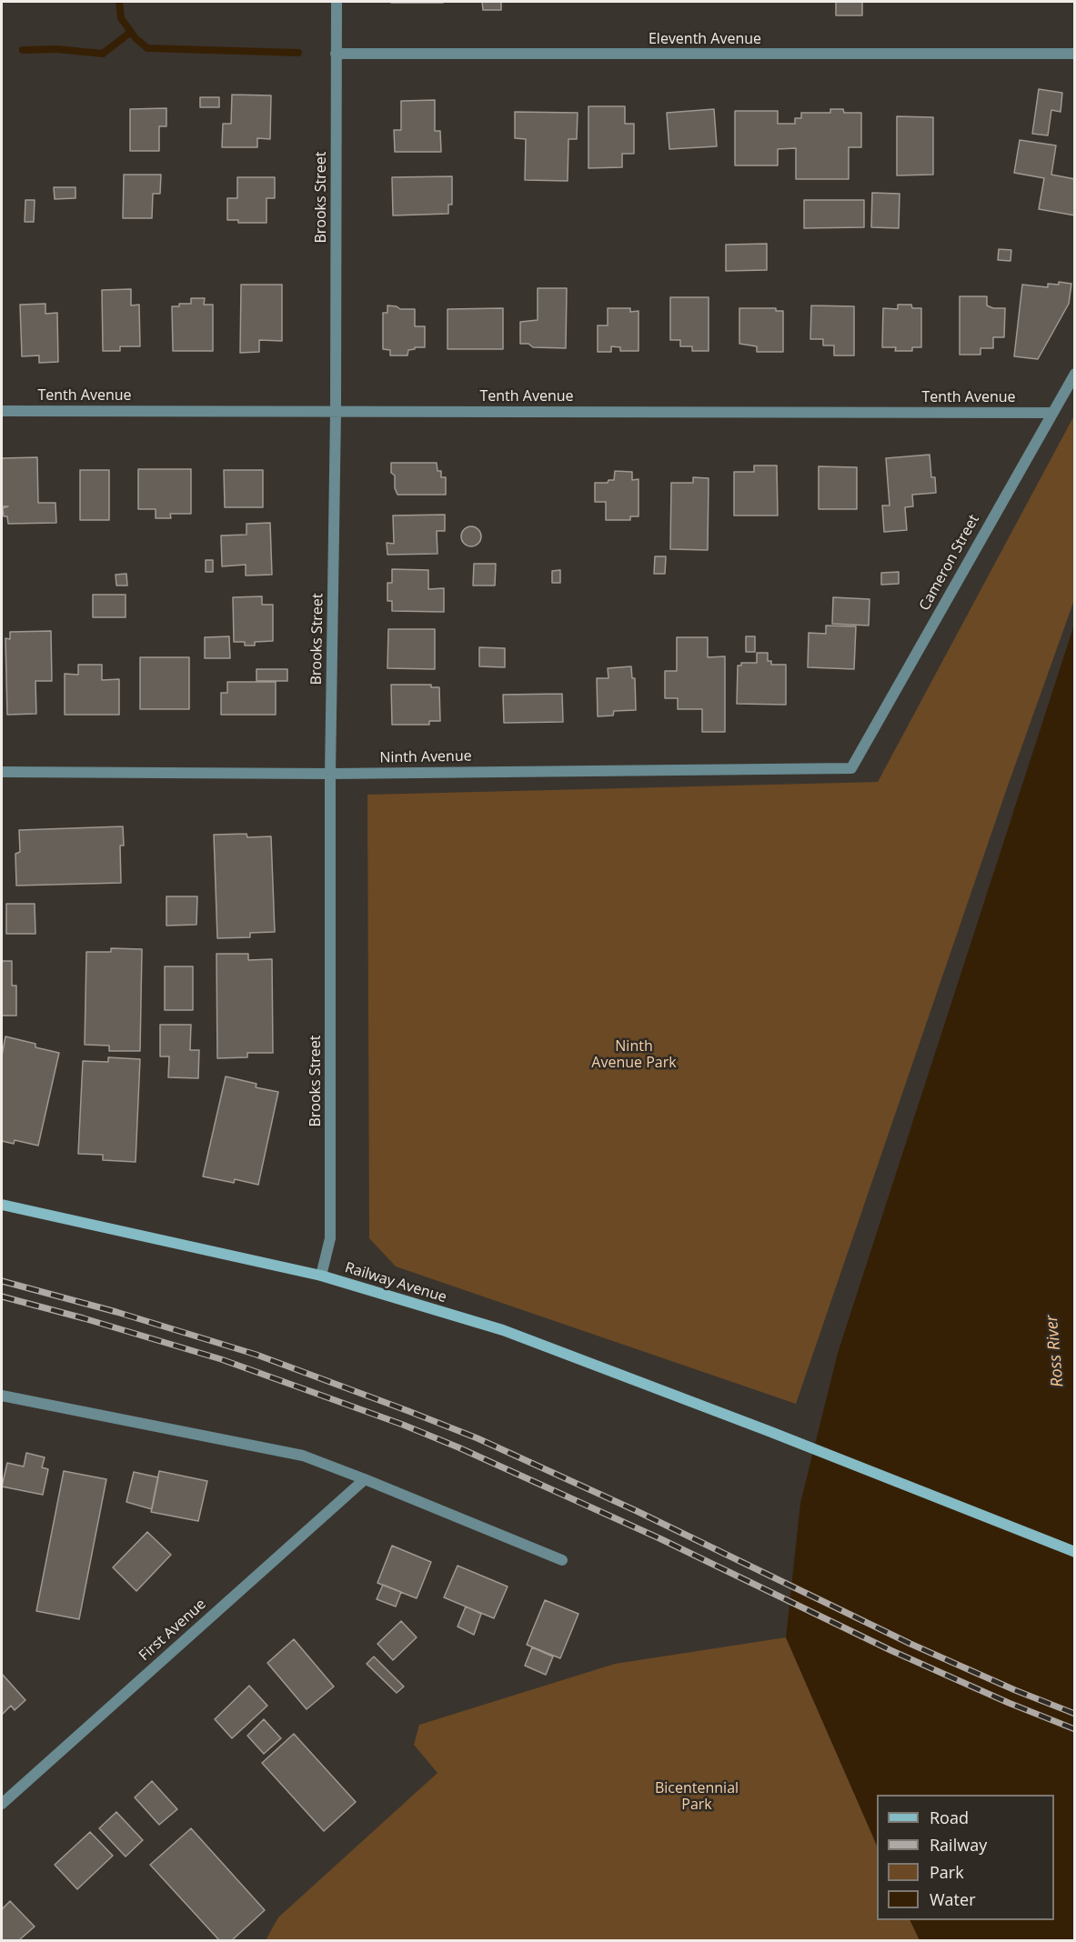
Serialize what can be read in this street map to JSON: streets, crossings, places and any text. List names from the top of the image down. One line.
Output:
{"streets":{"main road":["Railway Avenue"],"street":["Eleventh Avenue","Brooks Street","Tenth Avenue","Cameron Street","Ninth Avenue","First Avenue"]},"crossings":[["Eleventh Avenue","Brooks Street"],["Brooks Street","Tenth Avenue"],["Brooks Street","Ninth Avenue"],["Brooks Street","Railway Avenue"],["Tenth Avenue","Cameron Street"],["Cameron Street","Ninth Avenue"]],"water":["Ross River"],"parks":["Ninth Avenue Park","Bicentennial Park"],"legend":["Road","Railway","Park","Water"]}
